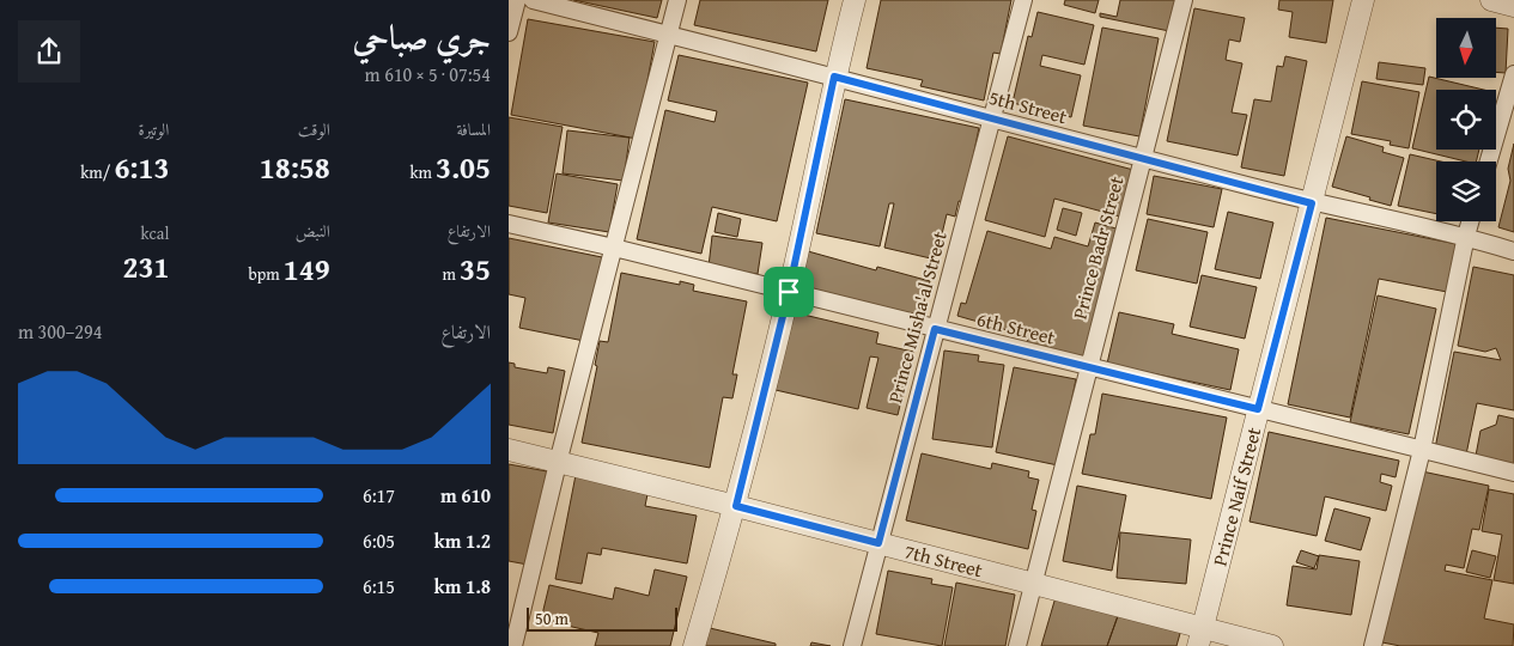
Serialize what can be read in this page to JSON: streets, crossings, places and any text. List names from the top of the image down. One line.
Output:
{"streets":{"street":["5th Street","Prince Badr Street","Prince Misha'al Street","6th Street","Prince Naif Street","7th Street"]},"crossings":[["5th Street","Prince Badr Street"],["5th Street","Prince Misha'al Street"],["5th Street","Prince Naif Street"],["Prince Badr Street","6th Street"],["Prince Badr Street","7th Street"],["Prince Misha'al Street","6th Street"],["Prince Misha'al Street","7th Street"],["6th Street","Prince Naif Street"],["Prince Naif Street","7th Street"]],"scale_bar":"50 m","north":"bottom","page":{"heading":["جري صباحي","07:54 · 5 × 610 m"],"stats":[["المسافة","3.05 km"],["الوقت","18:58"],["الوتيرة","6:13 /km"],["الارتفاع","35 m"],["النبض","149 bpm"],["kcal","231"]],"chart":["الارتفاع","294–300 m"],"list":[{"name":"610 m","note":"6:17"},{"name":"1.2 km","note":"6:05"},{"name":"1.8 km","note":"6:15"}],"scale":"50 m"}}
